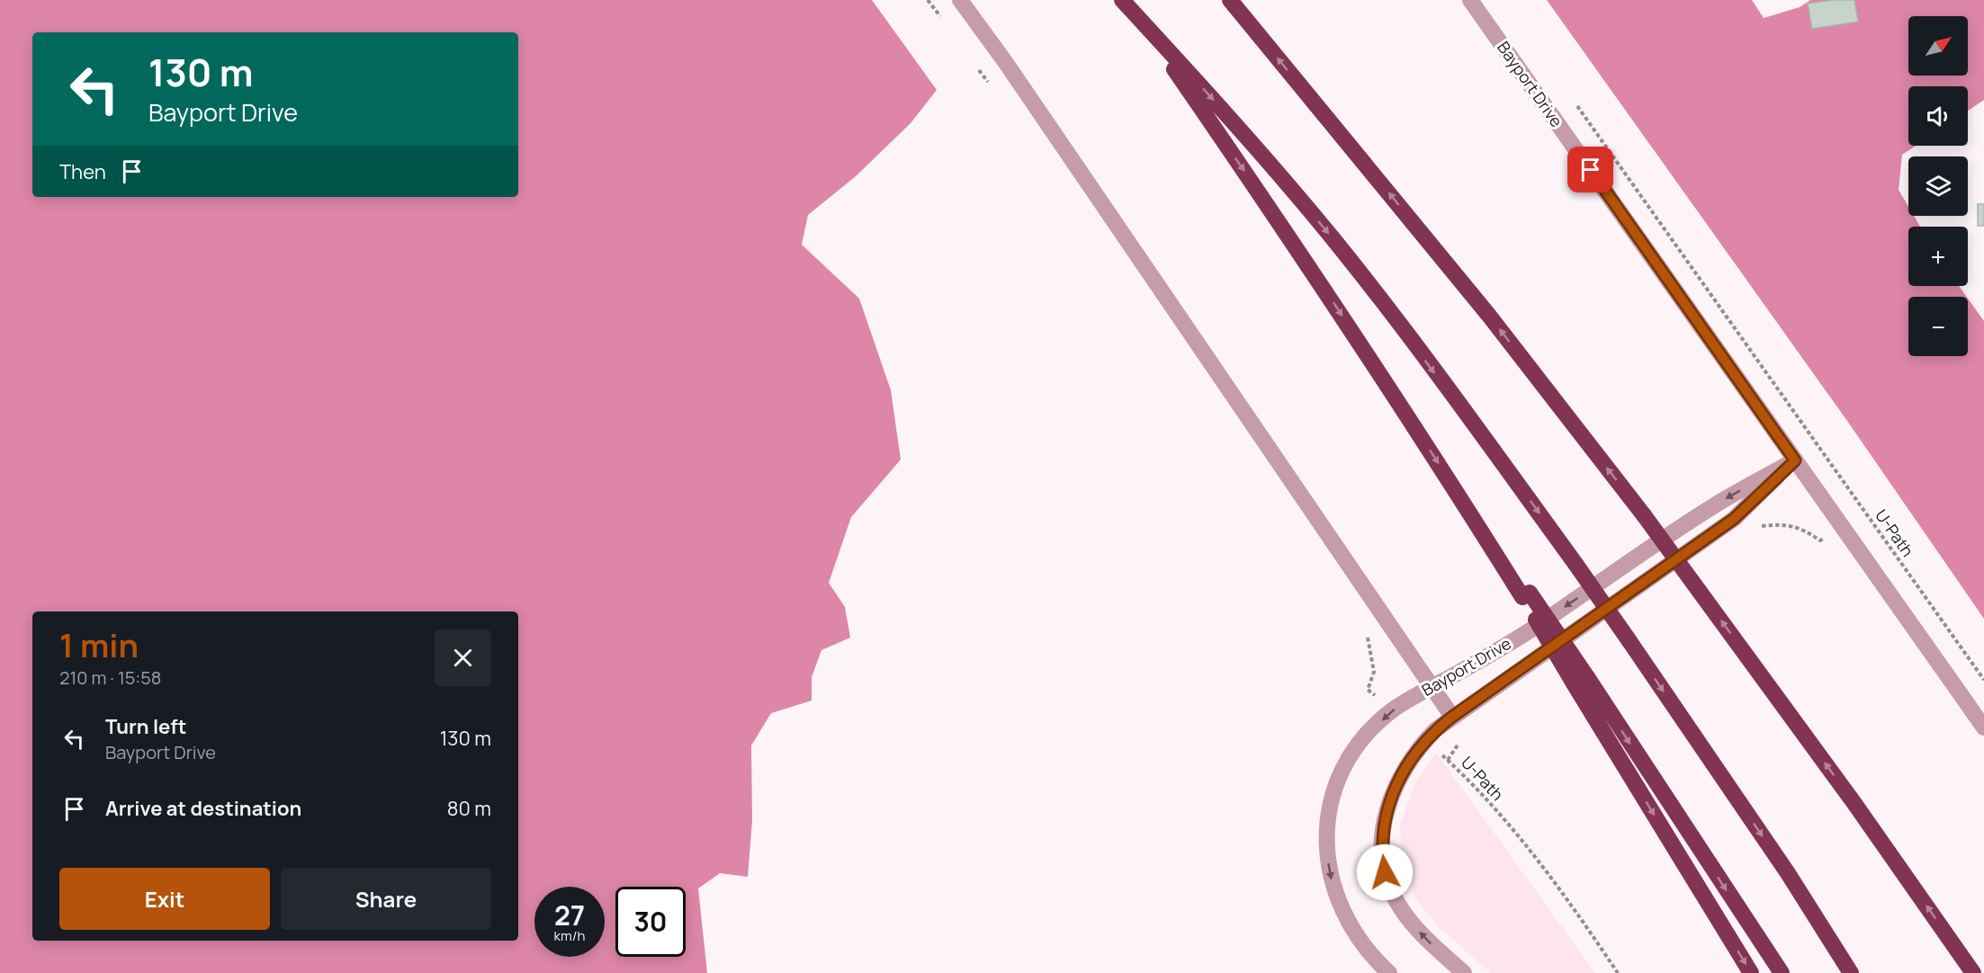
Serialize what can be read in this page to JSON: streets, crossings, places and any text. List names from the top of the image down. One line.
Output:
{"streets":{"street":["Bayport Drive"],"path":["U-Path"]},"north":"top right","page":{"map_buttons":["+","−"],"turn":["130 m","Bayport Drive"],"then":"Then","heading":["1 min","210 m · 15:58"],"list":[{"name":"Turn left","note":"Bayport Drive","value":"130 m"},{"name":"Arrive at destination","value":"80 m"}],"buttons":["Exit","Share"],"speed":"27 km/h","limit":"30"}}
